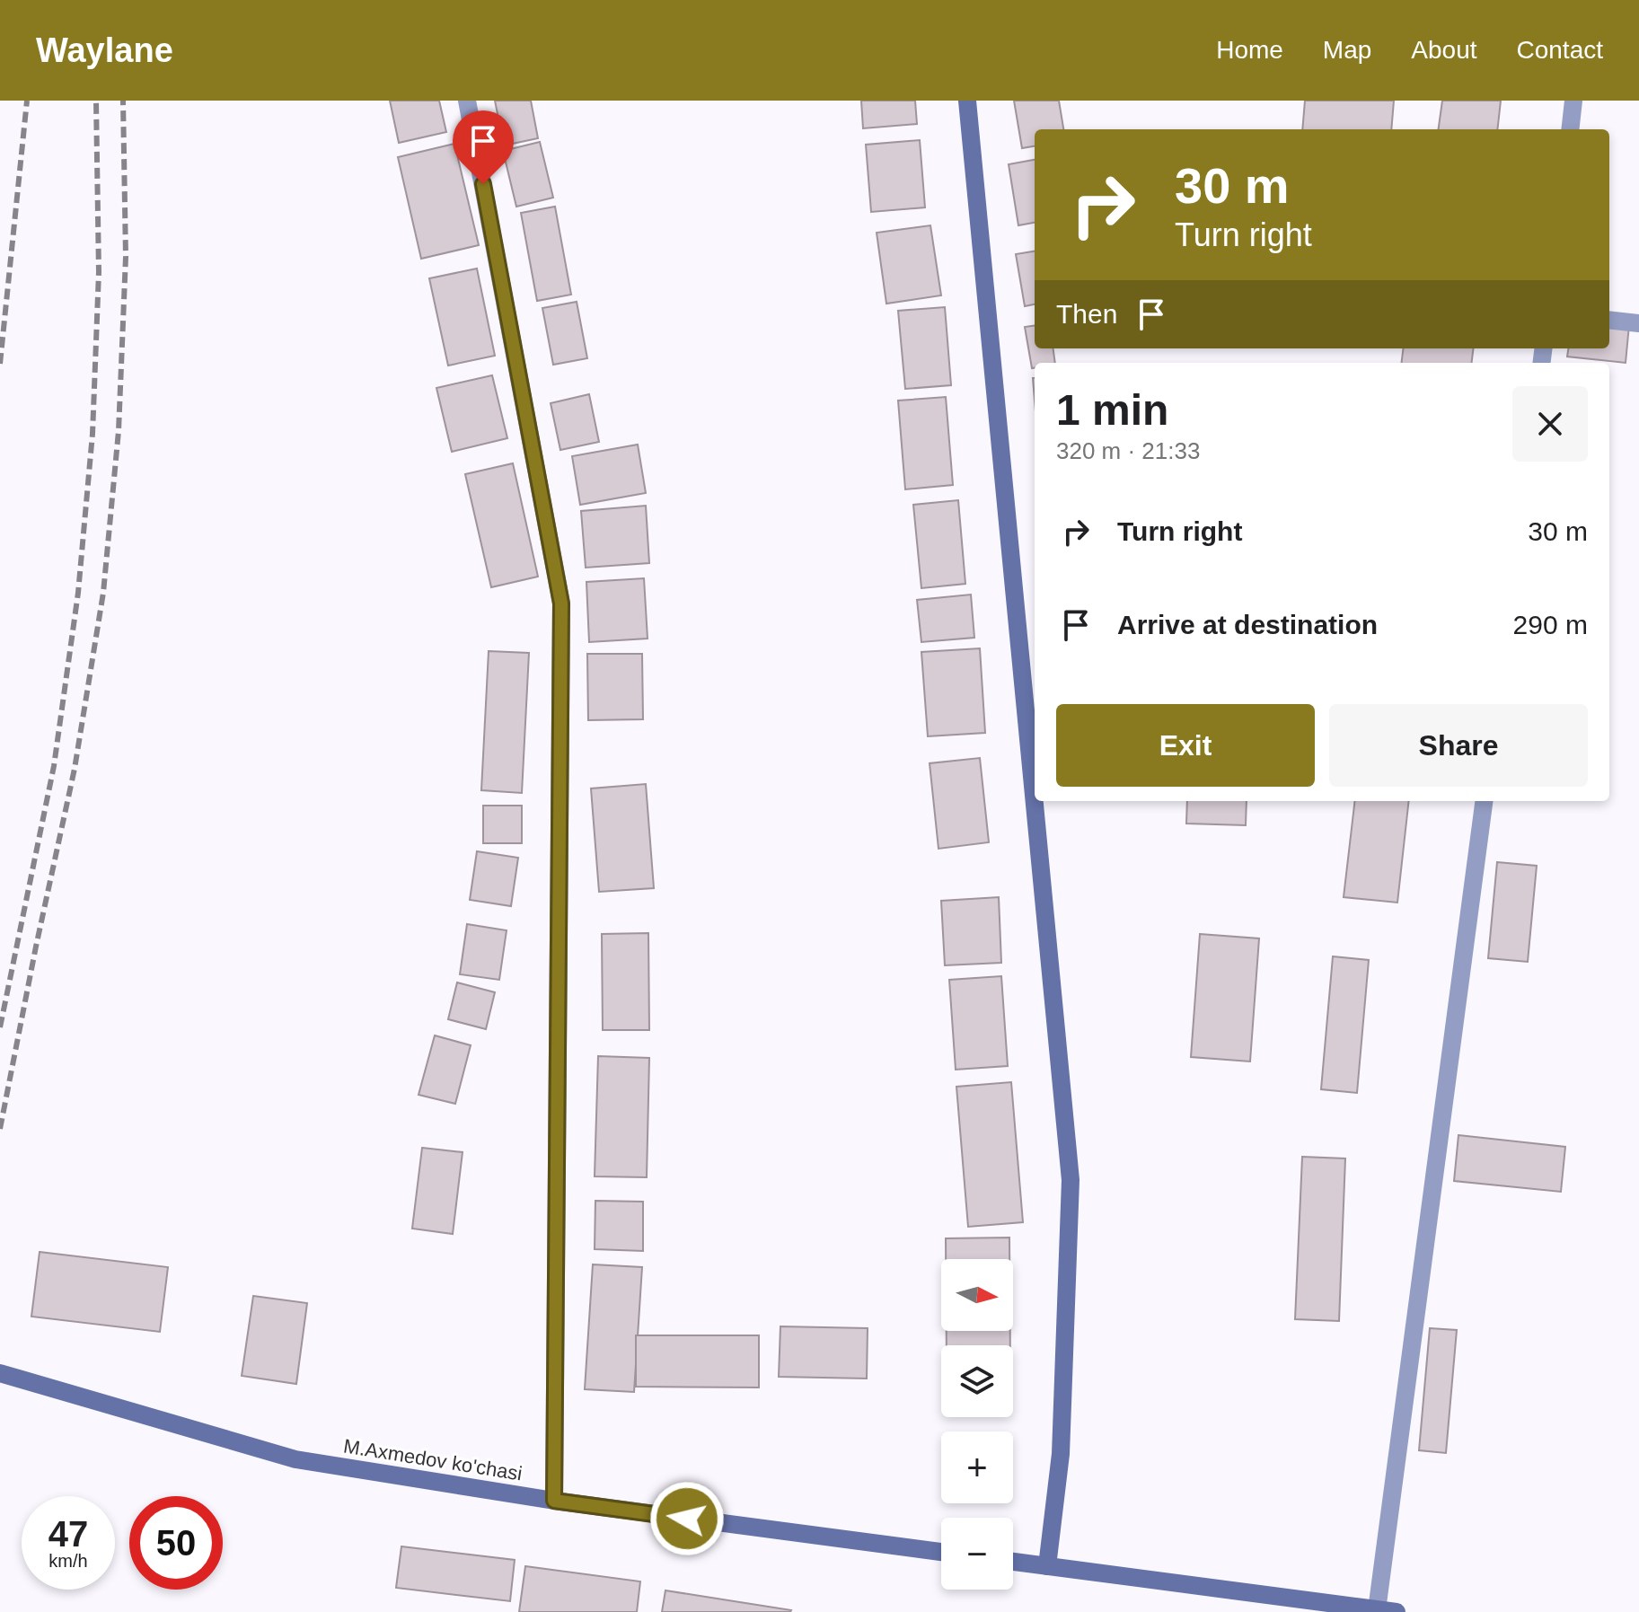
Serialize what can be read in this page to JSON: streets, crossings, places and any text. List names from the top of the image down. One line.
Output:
{"streets":{"street":["M.Axmedov ko'chasi"]},"north":"right","page":{"header":"Waylane","nav":["Home","Map","About","Contact"],"turn":["30 m","Turn right"],"then":"Then","heading":["1 min","320 m · 21:33"],"list":[{"name":"Turn right","value":"30 m"},{"name":"Arrive at destination","value":"290 m"}],"buttons":["Exit","Share"],"map_buttons":["+","−"],"speed":"47 km/h","limit":"50"}}
